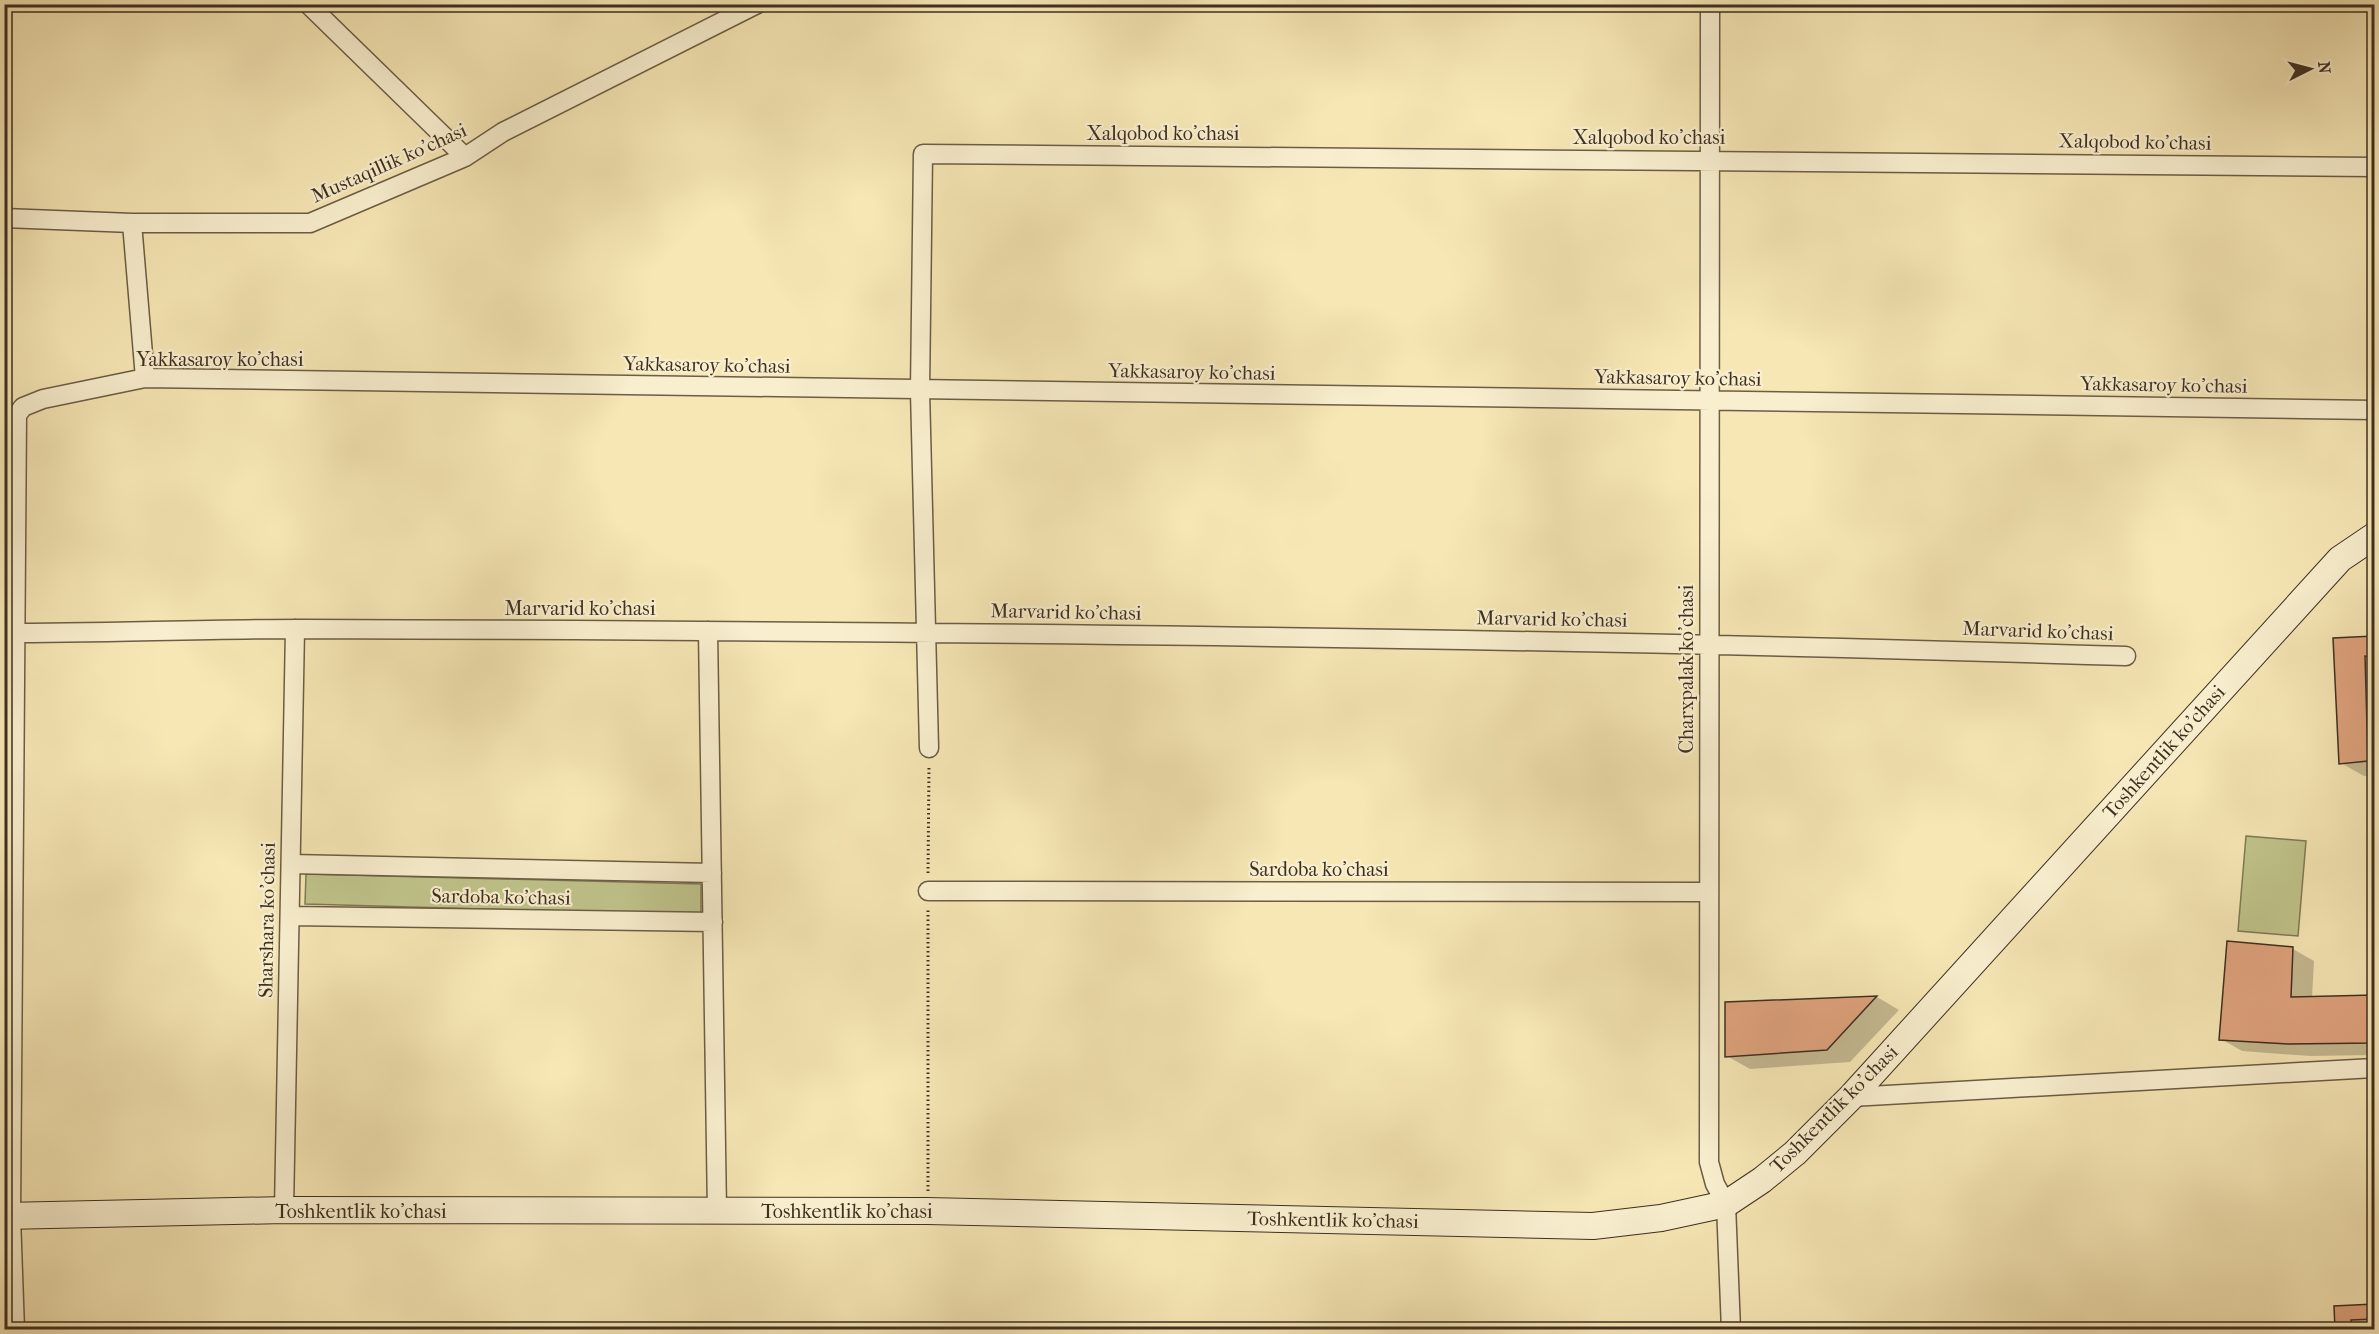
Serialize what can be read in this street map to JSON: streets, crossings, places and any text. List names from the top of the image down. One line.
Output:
{"streets":{"main road":["Toshkentlik ko'chasi"],"street":["Xalqobod ko'chasi","Mustaqillik ko'chasi","Yakkasaroy ko'chasi","Marvarid ko'chasi","Charxpalak ko'chasi","Sardoba ko'chasi","Sharshara ko'chasi"]},"crossings":[["Xalqobod ko'chasi","Yakkasaroy ko'chasi"],["Xalqobod ko'chasi","Charxpalak ko'chasi"],["Yakkasaroy ko'chasi","Marvarid ko'chasi"],["Yakkasaroy ko'chasi","Charxpalak ko'chasi"],["Marvarid ko'chasi","Charxpalak ko'chasi"],["Marvarid ko'chasi","Sharshara ko'chasi"],["Charxpalak ko'chasi","Toshkentlik ko'chasi"],["Charxpalak ko'chasi","Sardoba ko'chasi"],["Toshkentlik ko'chasi","Sharshara ko'chasi"],["Sardoba ko'chasi","Sharshara ko'chasi"]],"north":"right"}
